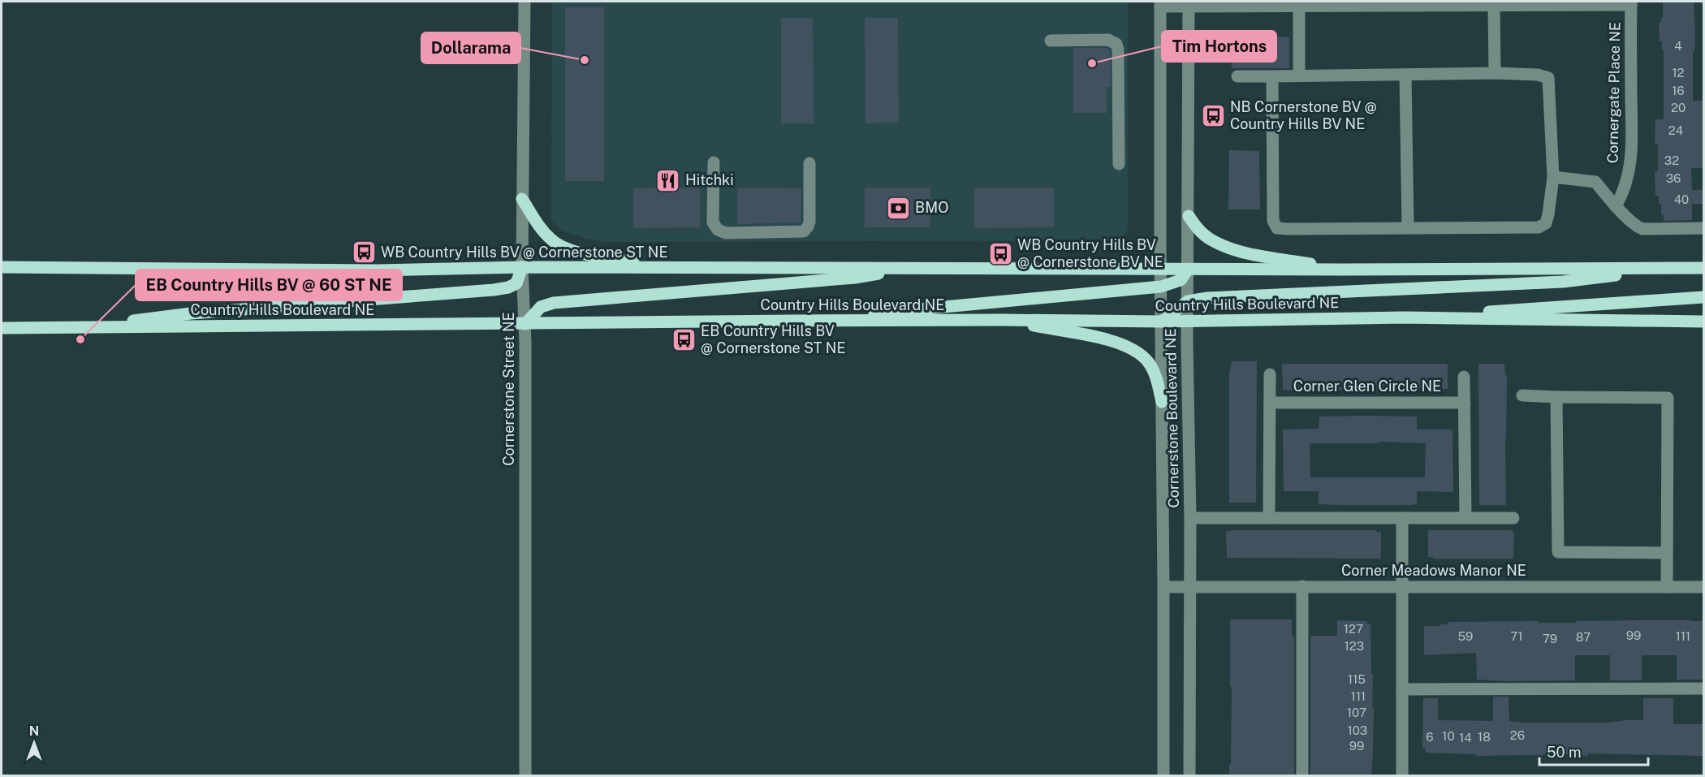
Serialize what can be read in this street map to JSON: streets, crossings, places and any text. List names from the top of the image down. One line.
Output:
{"streets":{"main road":["Country Hills Boulevard NE"],"street":["Cornergate Place NE","Corner Glen Circle NE","Cornerstone Street NE","Cornerstone Boulevard NE","Corner Meadows Manor NE"]},"crossings":[["Country Hills Boulevard NE","Cornerstone Street NE"],["Country Hills Boulevard NE","Cornerstone Boulevard NE"],["Cornerstone Boulevard NE","Corner Meadows Manor NE"]],"places":{"other":["Dollarama","Tim Hortons","EB Country Hills BV @ 60 ST NE"],"bus stop":["NB Cornerstone BV @ Country Hills BV NE","WB Country Hills BV @ Cornerstone ST NE","WB Country Hills BV @ Cornerstone BV NE","EB Country Hills BV @ Cornerstone ST NE"],"restaurant":["Hitchki"],"bank":["BMO"]},"house_numbers":["4","12","16","20","24","32","36","40","127","99","59","71","111","87","79","123","115","111","107","103","26","10","6","18","14","99"],"scale_bar":"50 m","north":"top"}
